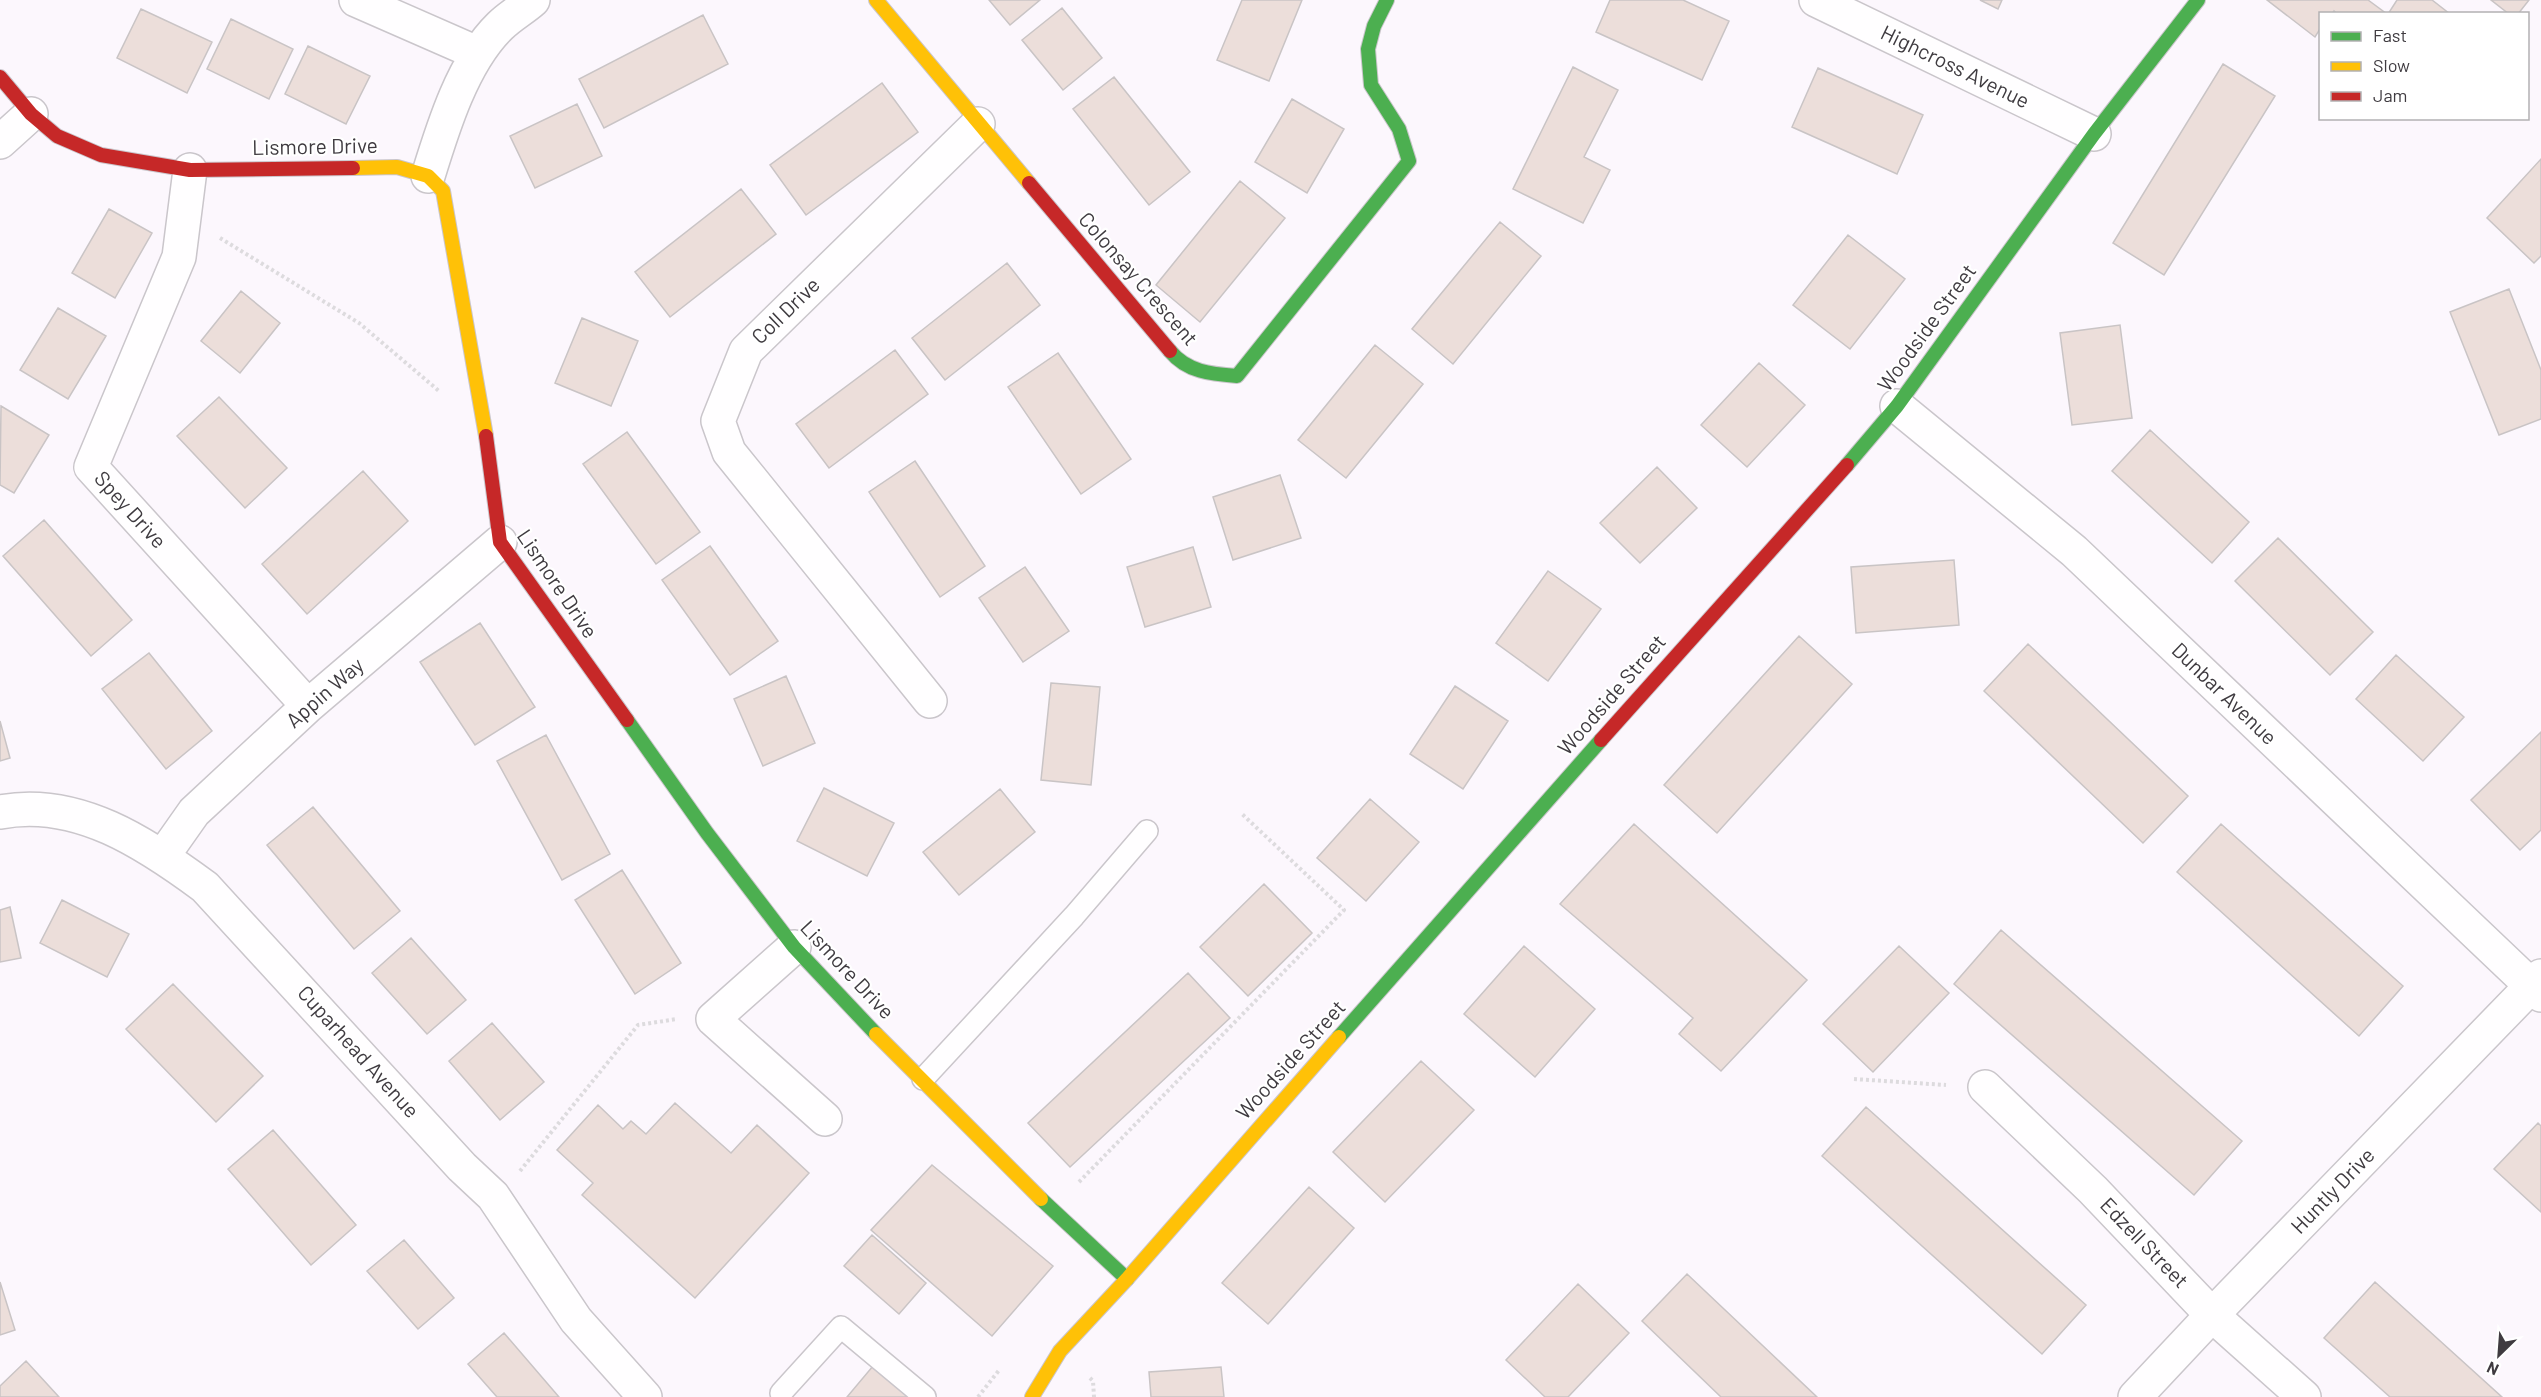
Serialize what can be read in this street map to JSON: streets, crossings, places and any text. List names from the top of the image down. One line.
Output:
{"streets":{"street":["Highcross Avenue","Lismore Drive","Colonsay Crescent","Coll Drive","Woodside Street","Spey Drive","Appin Way","Dunbar Avenue","Cuparhead Avenue","Huntly Drive","Edzell Street"]},"crossings":[["Highcross Avenue","Woodside Street"],["Lismore Drive","Woodside Street"],["Lismore Drive","Spey Drive"],["Lismore Drive","Appin Way"],["Colonsay Crescent","Coll Drive"],["Woodside Street","Dunbar Avenue"],["Spey Drive","Appin Way"],["Appin Way","Cuparhead Avenue"],["Dunbar Avenue","Huntly Drive"],["Huntly Drive","Edzell Street"]],"legend":["Fast","Slow","Jam"],"north":"bottom left"}
